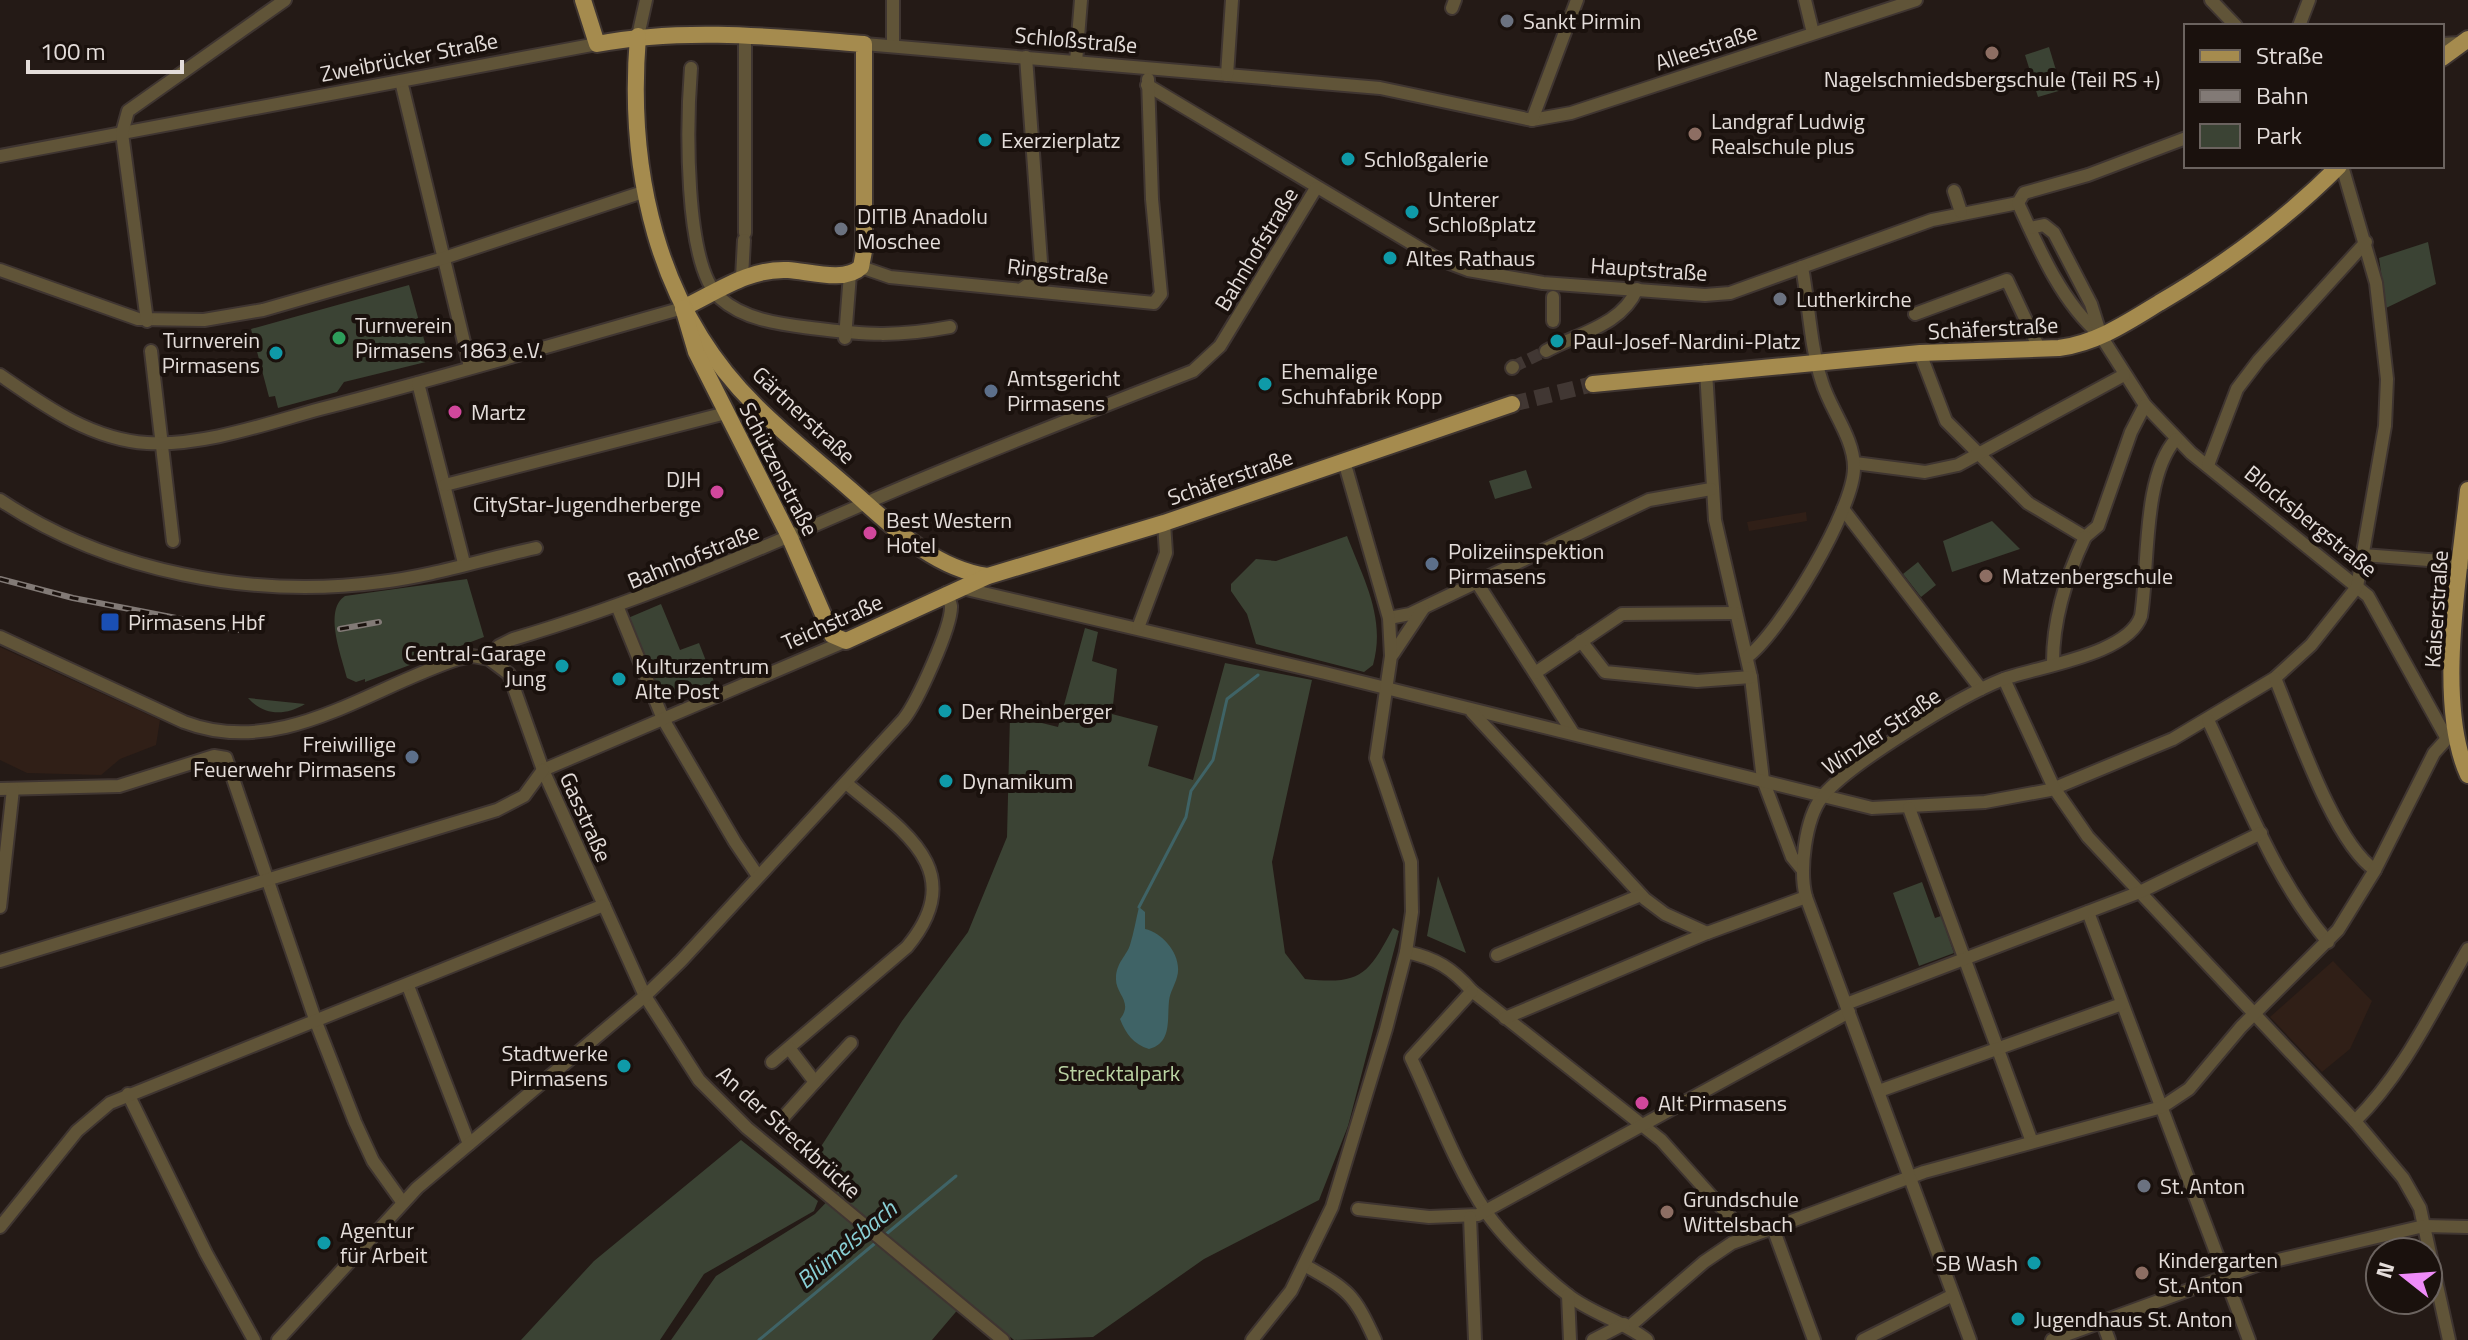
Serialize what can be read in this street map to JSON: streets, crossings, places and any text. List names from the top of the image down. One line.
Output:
{"streets":{"main road":["Schloßstraße","Zweibrücker Straße","Ringstraße","Schäferstraße","Gärtnerstraße","Schützenstraße","Blocksbergstraße","Kaiserstraße","Teichstraße"],"street":["Alleestraße","Bahnhofstraße","Hauptstraße","Winzler Straße","Gasstraße","An der Streckbrücke"]},"crossings":[["Schloßstraße","Alleestraße"],["Schloßstraße","Zweibrücker Straße"],["Schloßstraße","Gärtnerstraße"],["Zweibrücker Straße","Gärtnerstraße"],["Bahnhofstraße","Hauptstraße"],["Bahnhofstraße","Gärtnerstraße"],["Bahnhofstraße","Schützenstraße"],["Bahnhofstraße","Gasstraße"],["Hauptstraße","Ringstraße"],["Ringstraße","Gärtnerstraße"],["Ringstraße","Schützenstraße"],["Schäferstraße","Gärtnerstraße"],["Schäferstraße","Blocksbergstraße"],["Schäferstraße","Teichstraße"],["Gärtnerstraße","Schützenstraße"],["Schützenstraße","Teichstraße"],["Blocksbergstraße","Kaiserstraße"],["Blocksbergstraße","Winzler Straße"],["Teichstraße","Gasstraße"],["Gasstraße","An der Streckbrücke"]],"water":["Blümelsbach"],"parks":["Strecktalpark"],"places":{"other":["Sankt Pirmin","Nagelschmiedsbergschule (Teil RS +)","Landgraf Ludwig Realschule plus","Exerzierplatz","Schloßgalerie","Unterer Schloßplatz","DITIB Anadolu Moschee","Altes Rathaus","Lutherkirche","Turnverein Pirmasens 1863 e.V.","Paul-Josef-Nardini-Platz","Turnverein Pirmasens","Ehemalige Schuhfabrik Kopp","Amtsgericht Pirmasens","Martz","DJH CityStar-Jugendherberge","Best Western Hotel","Polizeiinspektion Pirmasens","Matzenbergschule","Central-Garage Jung","Kulturzentrum Alte Post","Der Rheinberger","Freiwillige Feuerwehr Pirmasens","Dynamikum","Stadtwerke Pirmasens","Alt Pirmasens","St. Anton","Grundschule Wittelsbach","Agentur für Arbeit","SB Wash","Kindergarten St. Anton","Jugendhaus St. Anton"],"transit":["Pirmasens Hbf"]},"legend":["Straße","Bahn","Park"],"scale_bar":"100 m","north":"left"}
